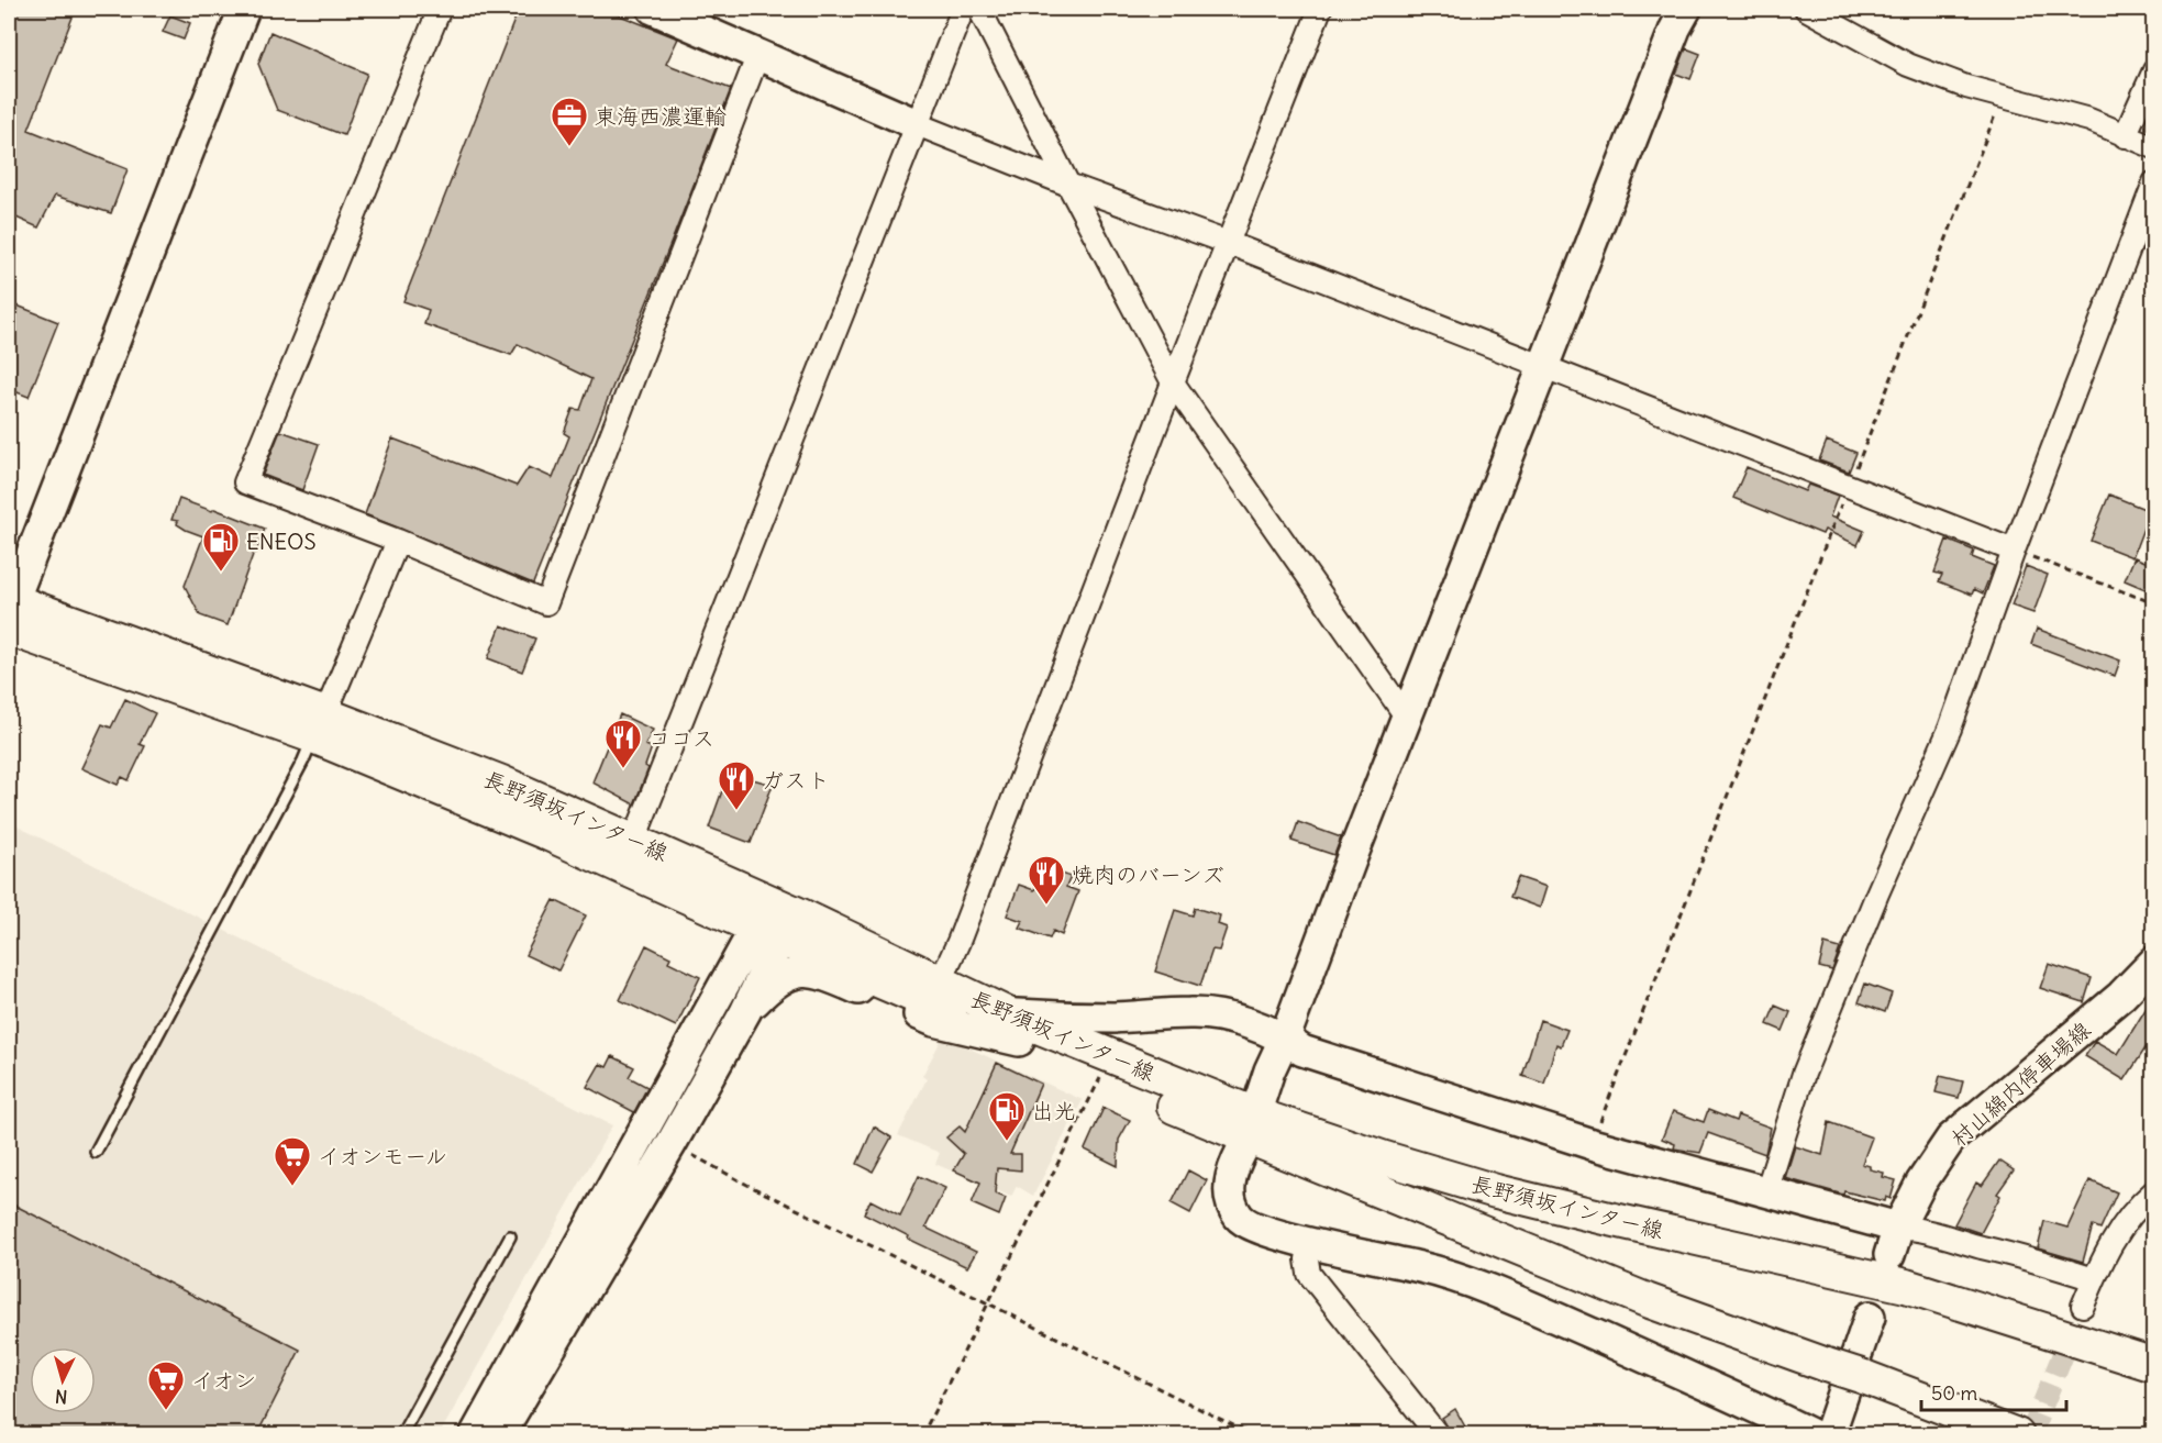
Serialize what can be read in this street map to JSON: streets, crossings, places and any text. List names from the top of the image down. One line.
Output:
{"streets":{"main road":["長野須坂インター線"],"street":["村山綿内停車場線"]},"places":{"office":["東海西濃運輸"],"fuel station":["ENEOS","出光"],"restaurant":["ココス","ガスト","焼肉のバーンズ"],"supermarket":["イオンモール","イオン"]},"scale_bar":"50 m","north":"bottom"}
